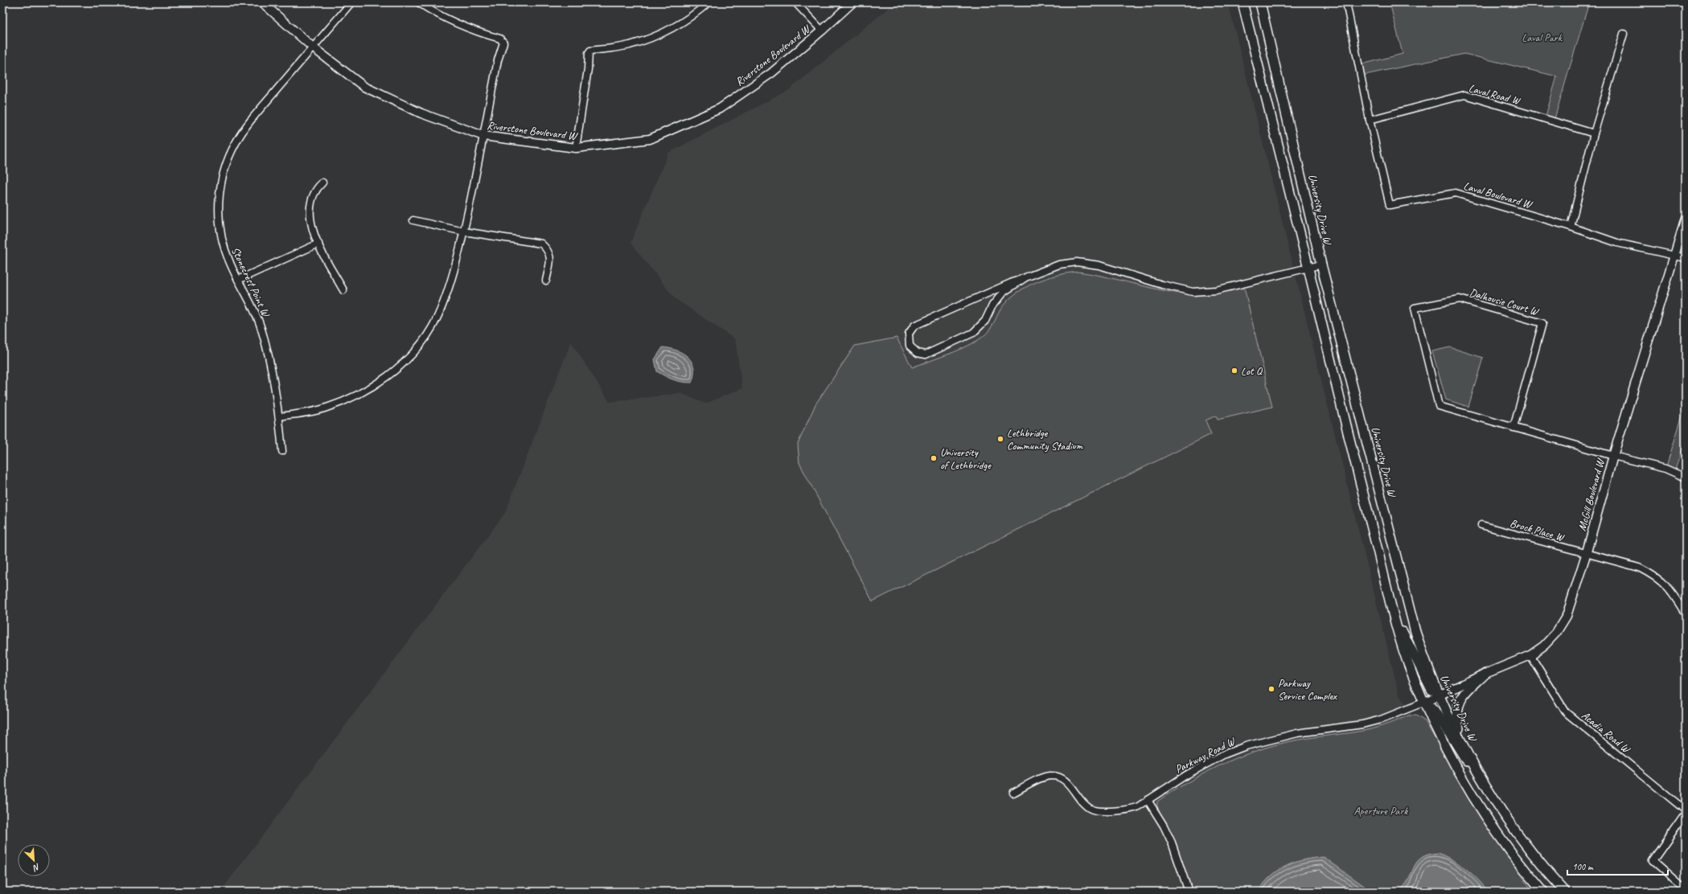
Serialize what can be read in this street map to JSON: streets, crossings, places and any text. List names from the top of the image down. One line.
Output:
{"streets":{"main road":["University Drive W"],"street":["Riverstone Boulevard W","Laval Road W","Laval Boulevard W","Stonecrest Point W","Dalhousie Court W","McGill Boulevard W","Brock Place W","Acadia Road W","Parkway Road W"]},"crossings":[["Riverstone Boulevard W","Stonecrest Point W"],["Laval Road W","Laval Boulevard W"],["Laval Boulevard W","McGill Boulevard W"],["University Drive W","McGill Boulevard W"],["Dalhousie Court W","McGill Boulevard W"],["McGill Boulevard W","Brock Place W"],["McGill Boulevard W","Acadia Road W"],["McGill Boulevard W","Parkway Road W"]],"parks":["Laval Park","Aperture Park"],"places":["Lot Q","Lethbridge Community Stadium","University of Lethbridge","Parkway Service Complex"],"scale_bar":"100 m","north":"bottom right"}
